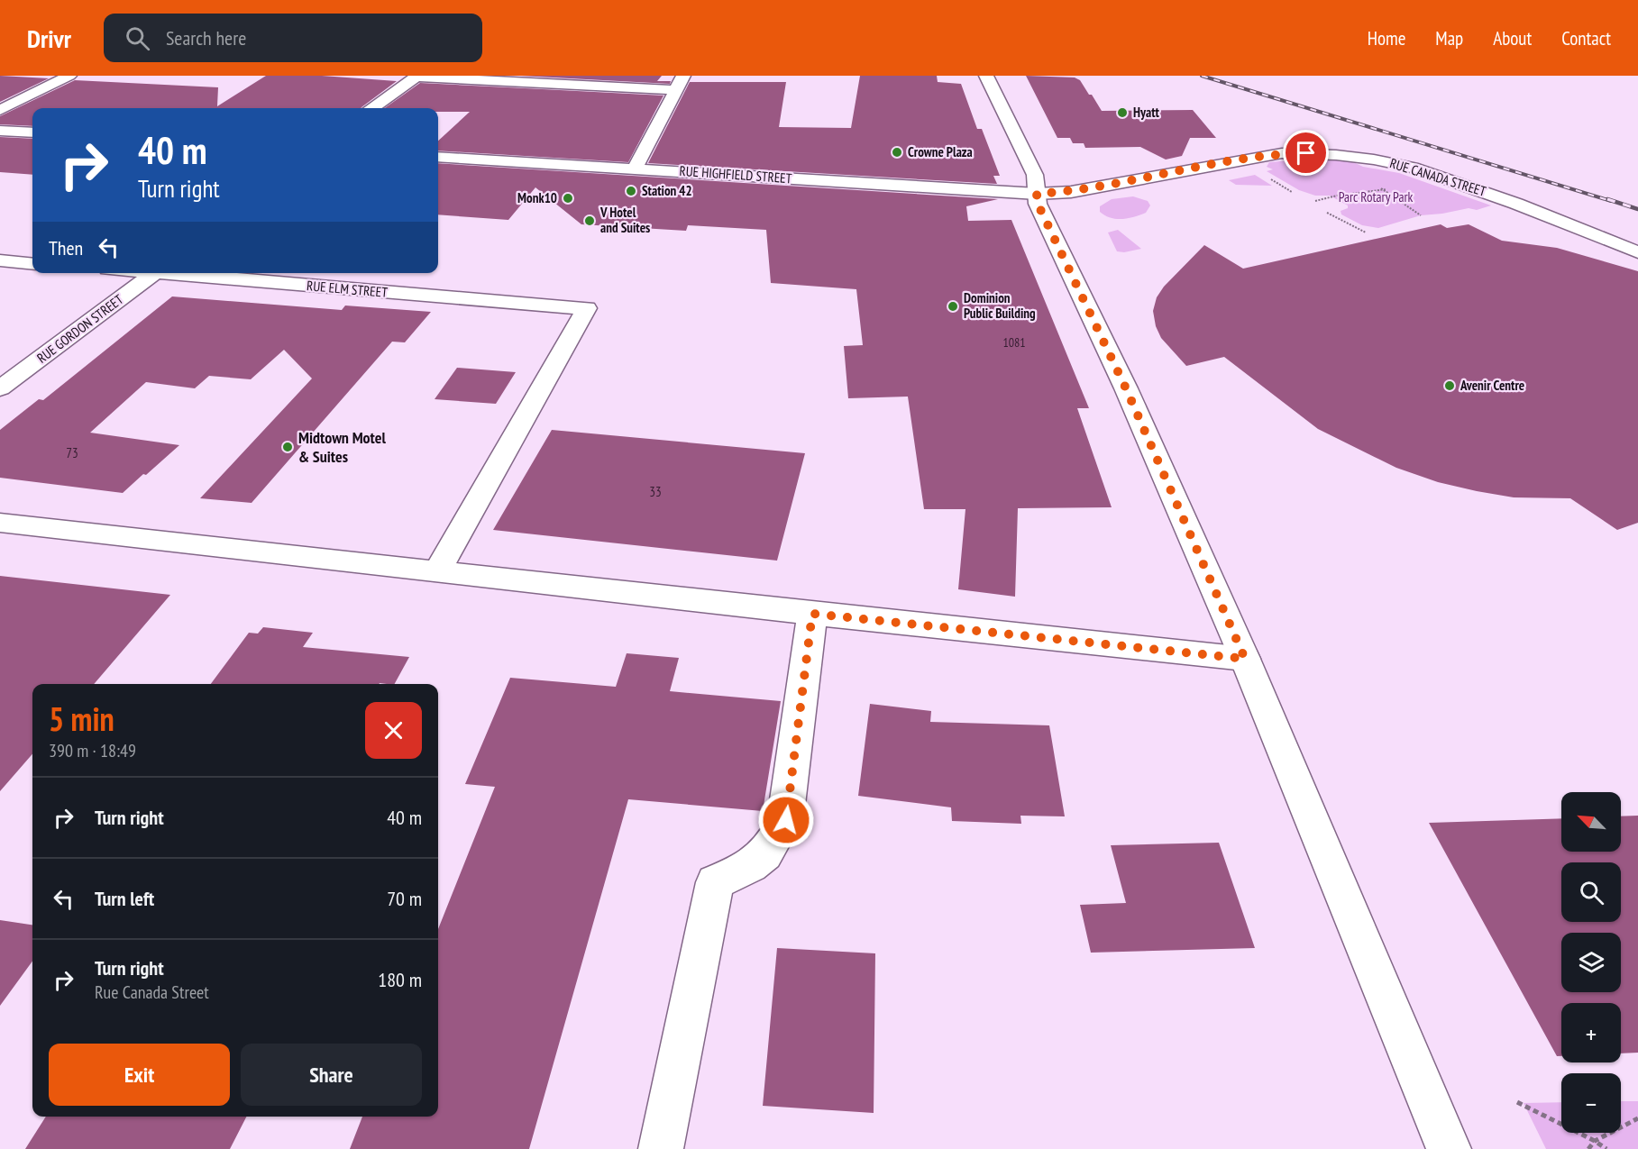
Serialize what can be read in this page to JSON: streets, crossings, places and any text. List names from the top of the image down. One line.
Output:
{"streets":{"street":["RUE HIGHFIELD STREET","RUE CANADA STREET","RUE ELM STREET","RUE GORDON STREET"]},"crossings":[["RUE HIGHFIELD STREET","RUE CANADA STREET"]],"parks":["Parc Rotary Park"],"places":["Hyatt","Crowne Plaza","Station 42","Monk10","V Hotel and Suites","Dominion Public Building","Avenir Centre","Midtown Motel & Suites"],"house_numbers":["1081","73","33"],"north":"top left","page":{"header":"Drivr","search":"Search here","nav":["Home","Map","About","Contact"],"turn":["40 m","Turn right"],"then":"Then","heading":["5 min","390 m · 18:49"],"list":[{"name":"Turn right","value":"40 m"},{"name":"Turn left","value":"70 m"},{"name":"Turn right","note":"Rue Canada Street","value":"180 m"}],"map_buttons":["+","−"],"buttons":["Exit","Share"]}}
